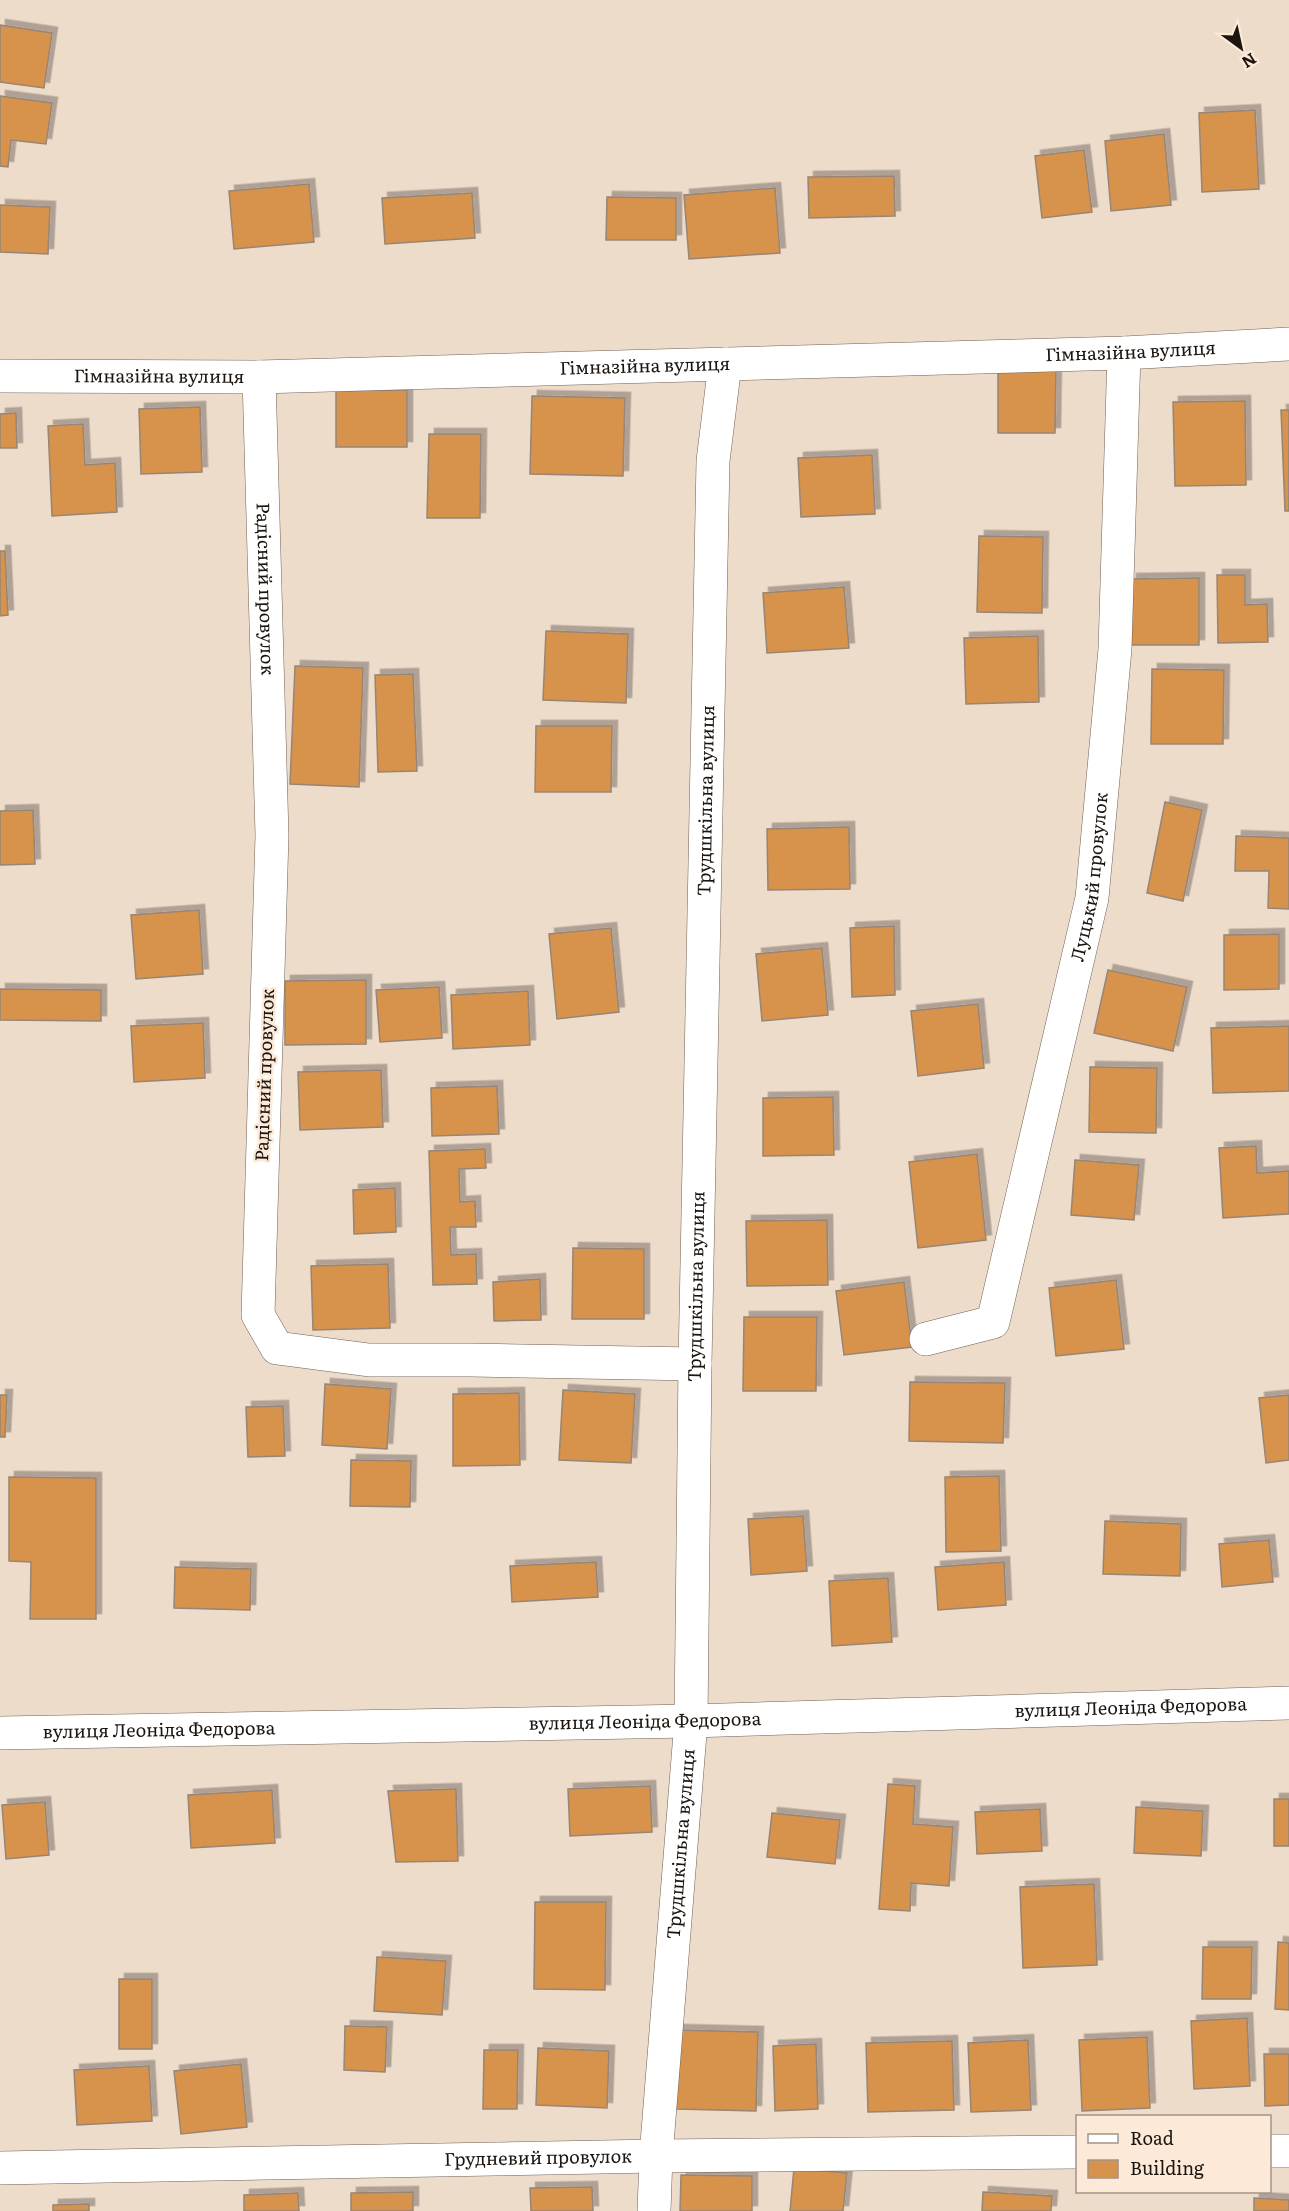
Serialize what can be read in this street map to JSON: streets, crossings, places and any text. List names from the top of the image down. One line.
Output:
{"streets":{"street":["Гімназійна вулиця","Радісний провулок","Трудшкільна вулиця","Луцький провулок","вулиця Леоніда Федорова","Грудневий провулок"]},"crossings":[["Гімназійна вулиця","Радісний провулок"],["Гімназійна вулиця","Трудшкільна вулиця"],["Гімназійна вулиця","Луцький провулок"],["Радісний провулок","Трудшкільна вулиця"],["Трудшкільна вулиця","вулиця Леоніда Федорова"],["Трудшкільна вулиця","Грудневий провулок"]],"legend":["Road","Building"],"north":"bottom right"}
